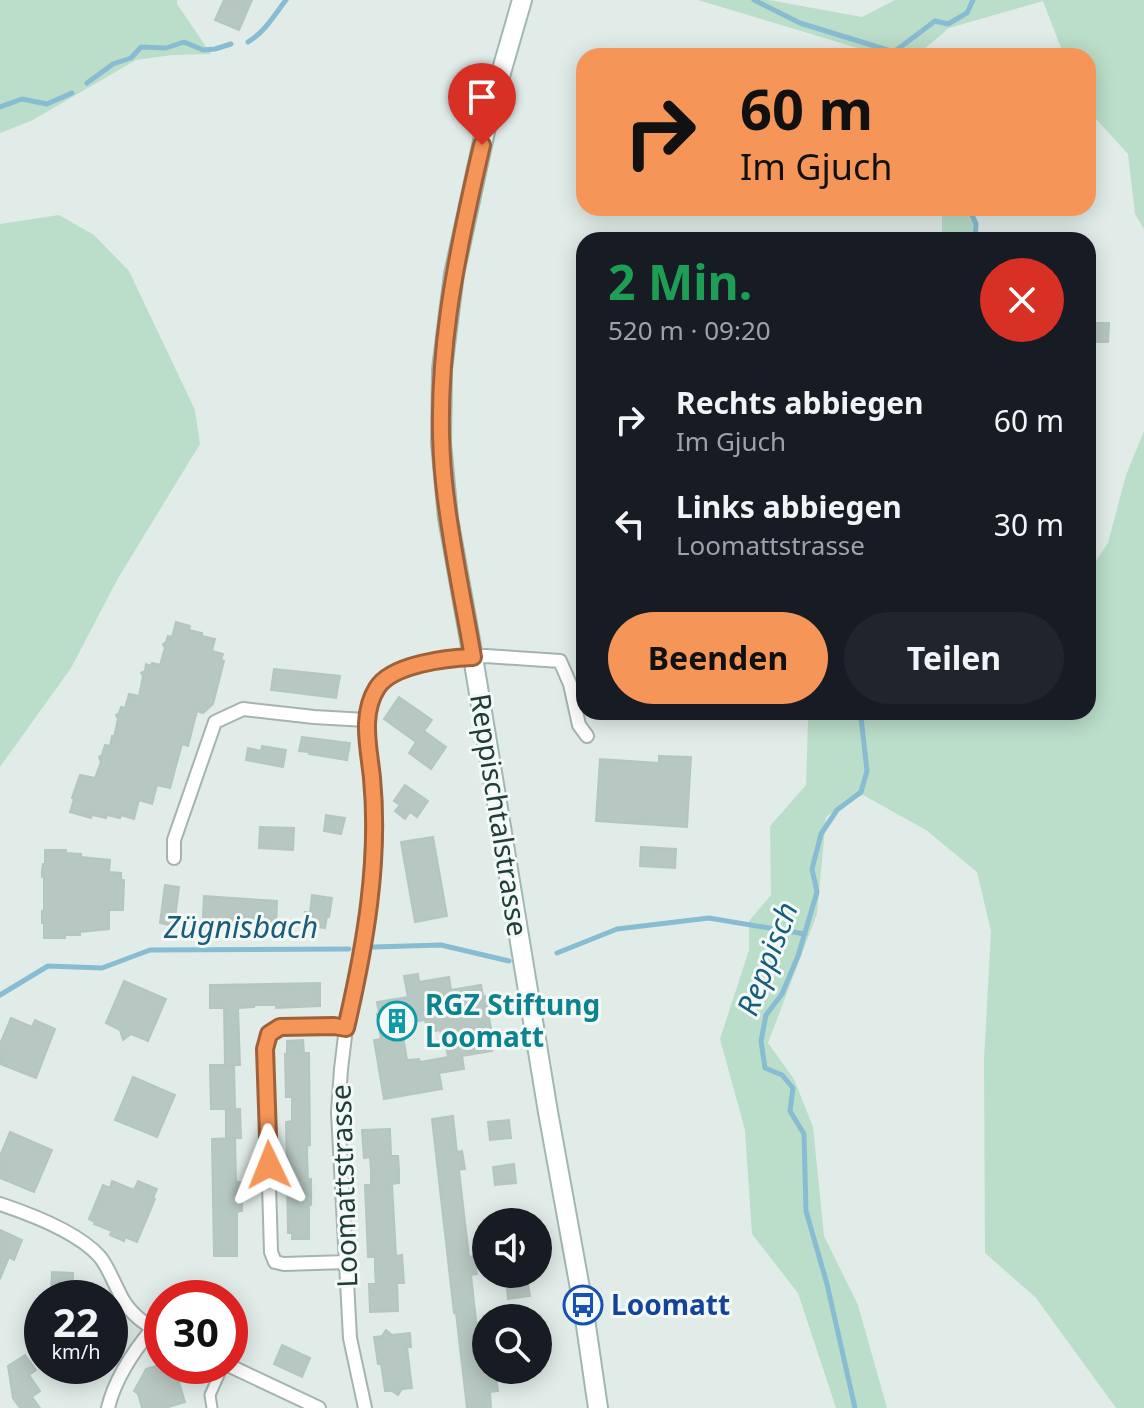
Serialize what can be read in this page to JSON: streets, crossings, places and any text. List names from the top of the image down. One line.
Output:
{"streets":{"main road":["Reppischtalstrasse"],"street":["Loomattstrasse"]},"crossings":[["Reppischtalstrasse","Loomattstrasse"]],"water":["Zügnisbach","Reppisch"],"places":{"building":["RGZ Stiftung Loomatt"],"bus stop":["Loomatt"]},"page":{"turn":["60 m","Im Gjuch"],"heading":["2 Min.","520 m · 09:20"],"list":[{"name":"Rechts abbiegen","note":"Im Gjuch","value":"60 m"},{"name":"Links abbiegen","note":"Loomattstrasse","value":"30 m"}],"buttons":["Beenden","Teilen"],"speed":"22 km/h","limit":"30"}}
